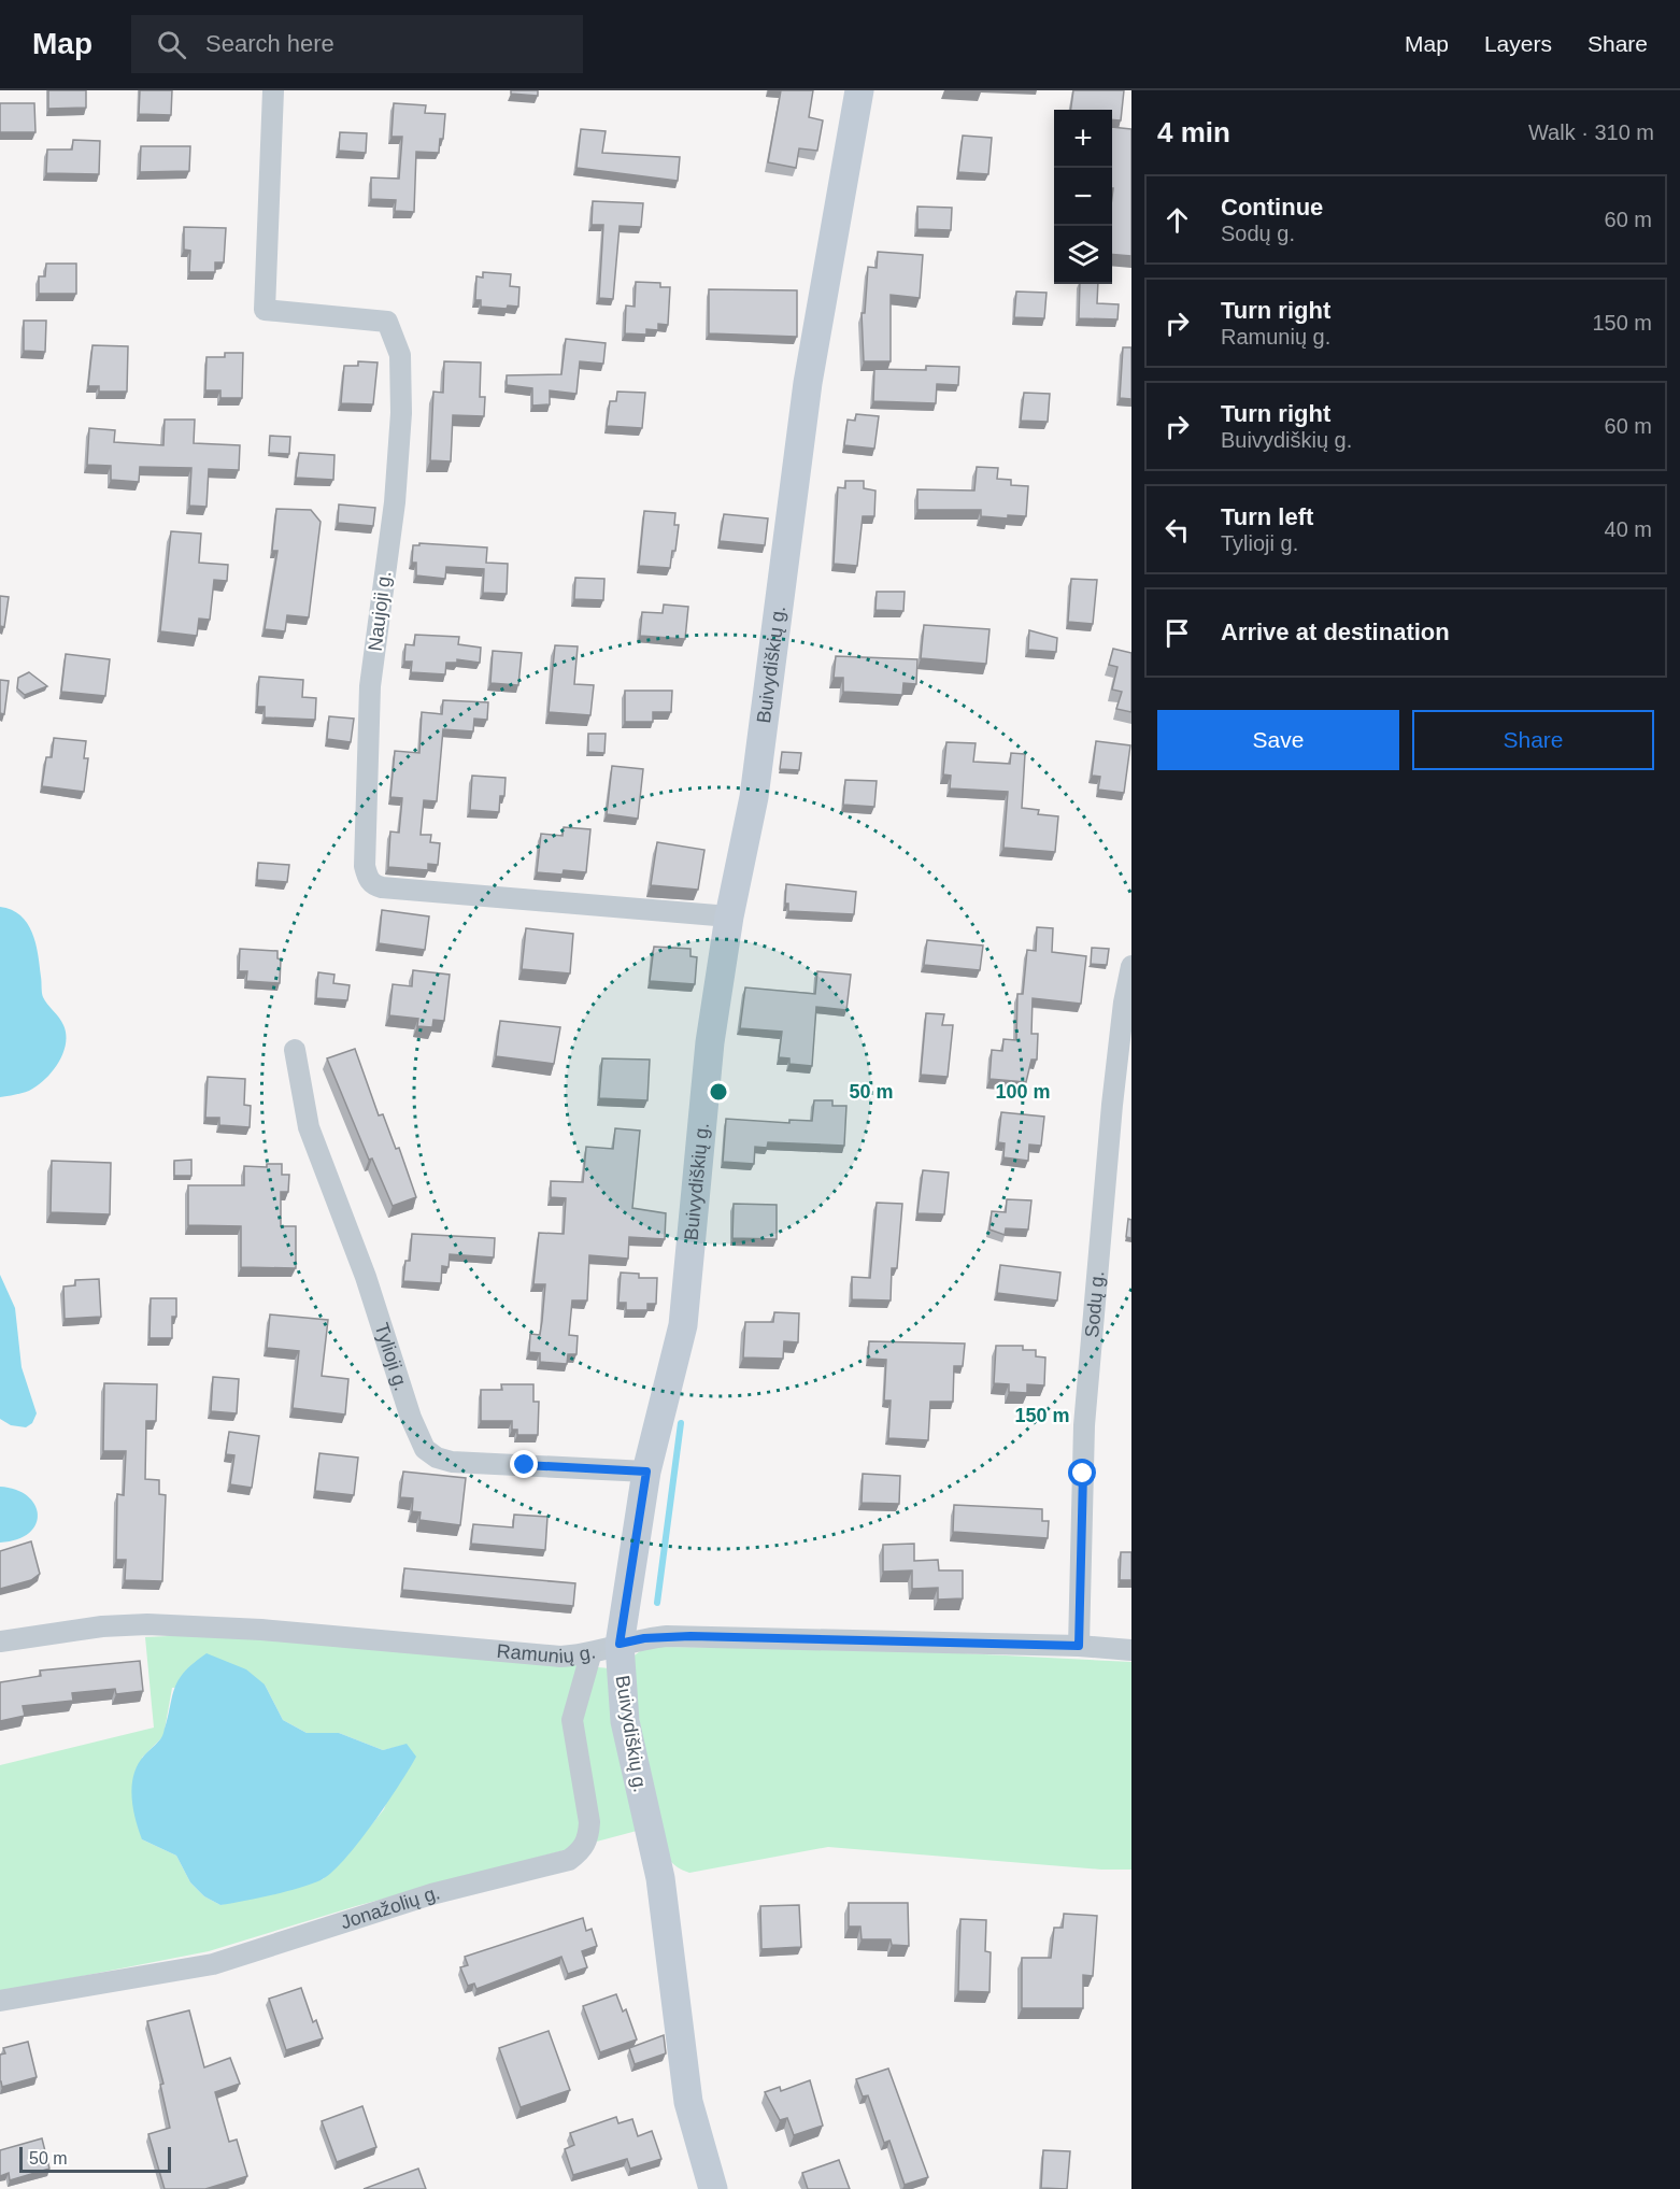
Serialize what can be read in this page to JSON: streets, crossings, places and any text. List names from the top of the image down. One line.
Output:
{"streets":{"main road":["Buivydiškių g."],"street":["Naujoji g.","Sodų g.","Tylioji g.","Ramunių g.","Jonažolių g."]},"crossings":[["Naujoji g.","Buivydiškių g."],["Buivydiškių g.","Tylioji g."],["Buivydiškių g.","Ramunių g."],["Sodų g.","Ramunių g."],["Ramunių g.","Jonažolių g."]],"scale_bar":"50 m","page":{"header":"Map","search":"Search here","nav":["Map","Layers","Share"],"heading":["4 min","Walk · 310 m"],"map_buttons":["+","−"],"list":[["Continue","Sodų g.","60 m"],["Turn right","Ramunių g.","150 m"],["Turn right","Buivydiškių g.","60 m"],["Turn left","Tylioji g.","40 m"],"Arrive at destination"],"buttons":["Save","Share"],"scale":"50 m"},"rings":["50 m","100 m","150 m"]}
